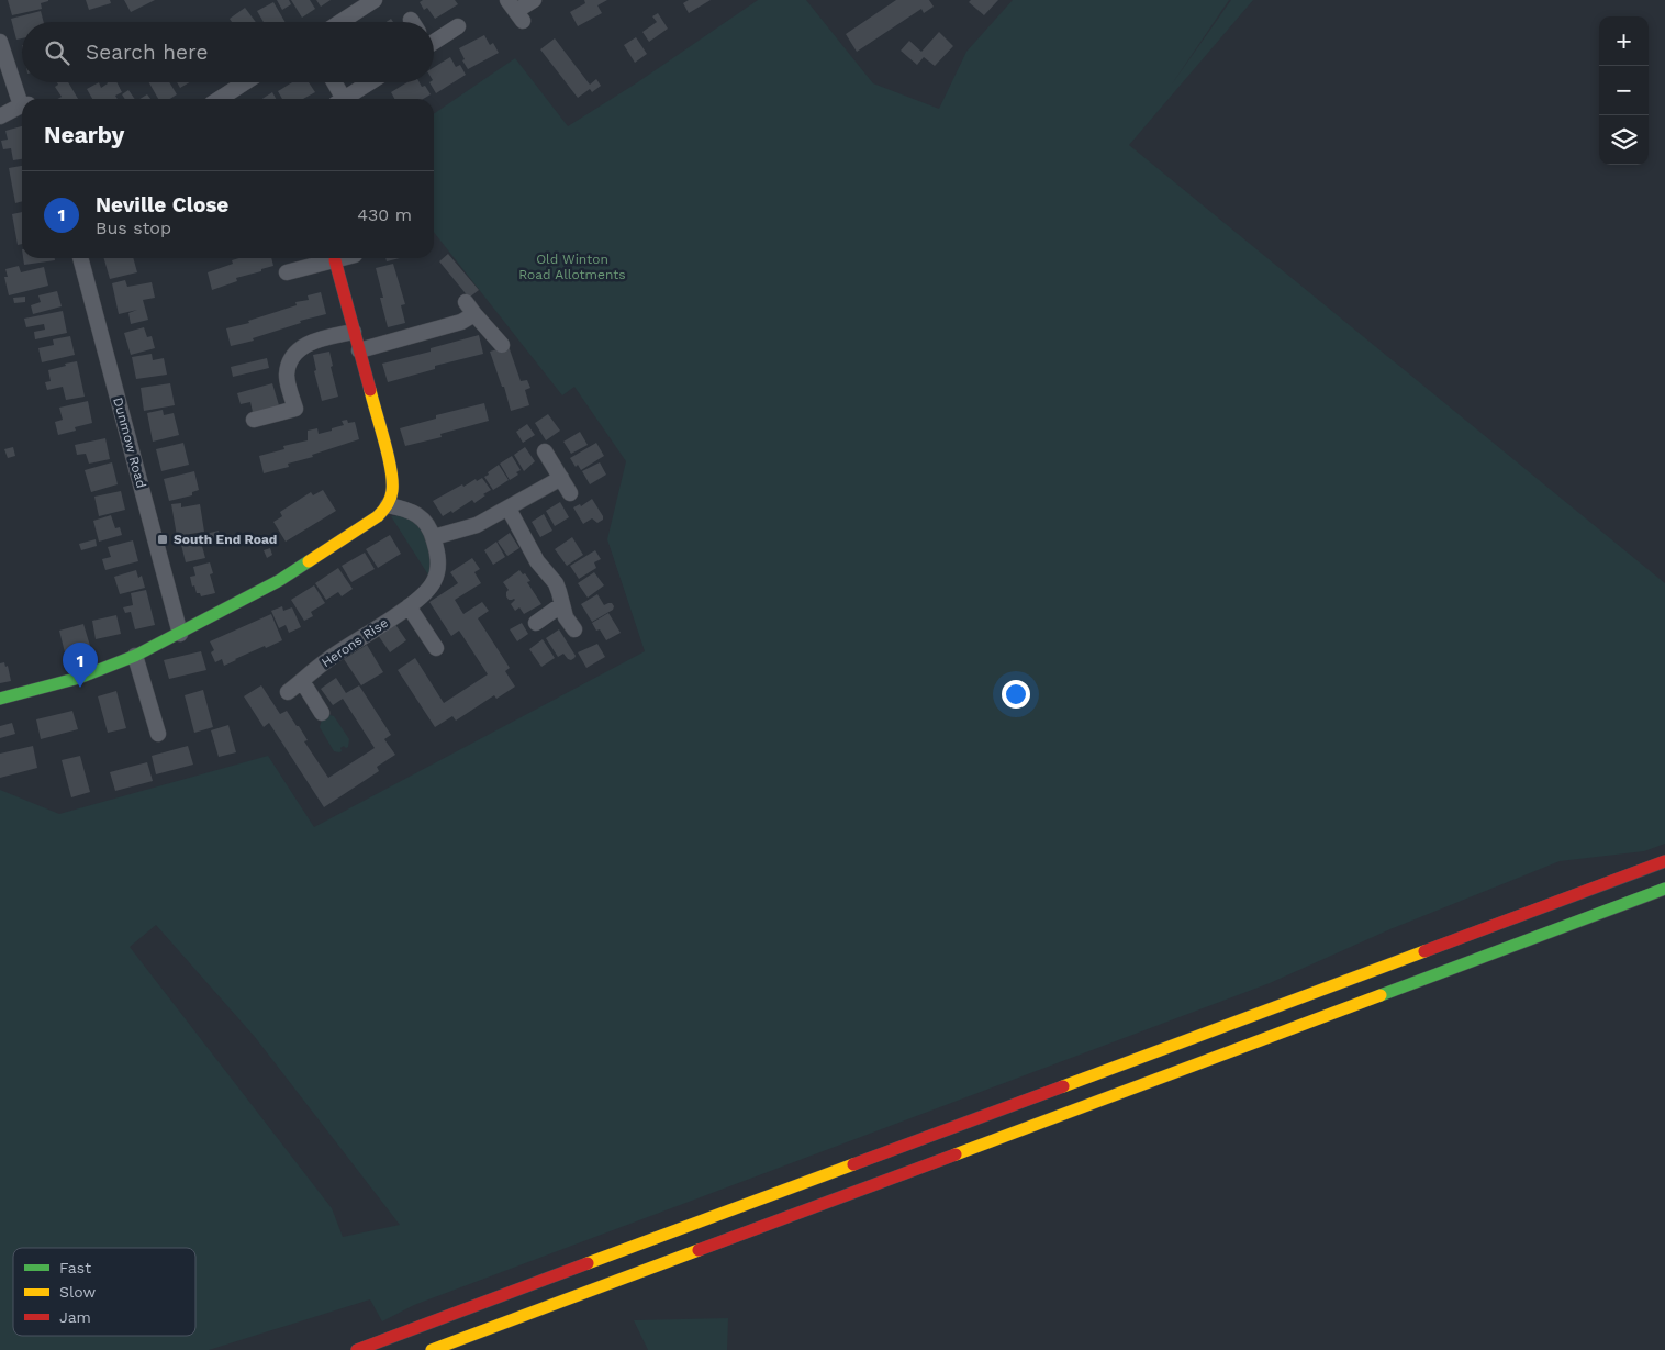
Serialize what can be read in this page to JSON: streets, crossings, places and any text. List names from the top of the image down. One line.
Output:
{"streets":{"street":["Dunmow Road","Herons Rise"]},"parks":["Old Winton Road Allotments"],"places":{"transit":["South End Road"]},"legend":["Fast","Slow","Jam"],"page":{"map_buttons":["+","−"],"search":"Search here","heading":"Nearby","list":[{"mark":"1","name":"Neville Close","note":"Bus stop","value":"430 m"}],"pins":"1"}}
